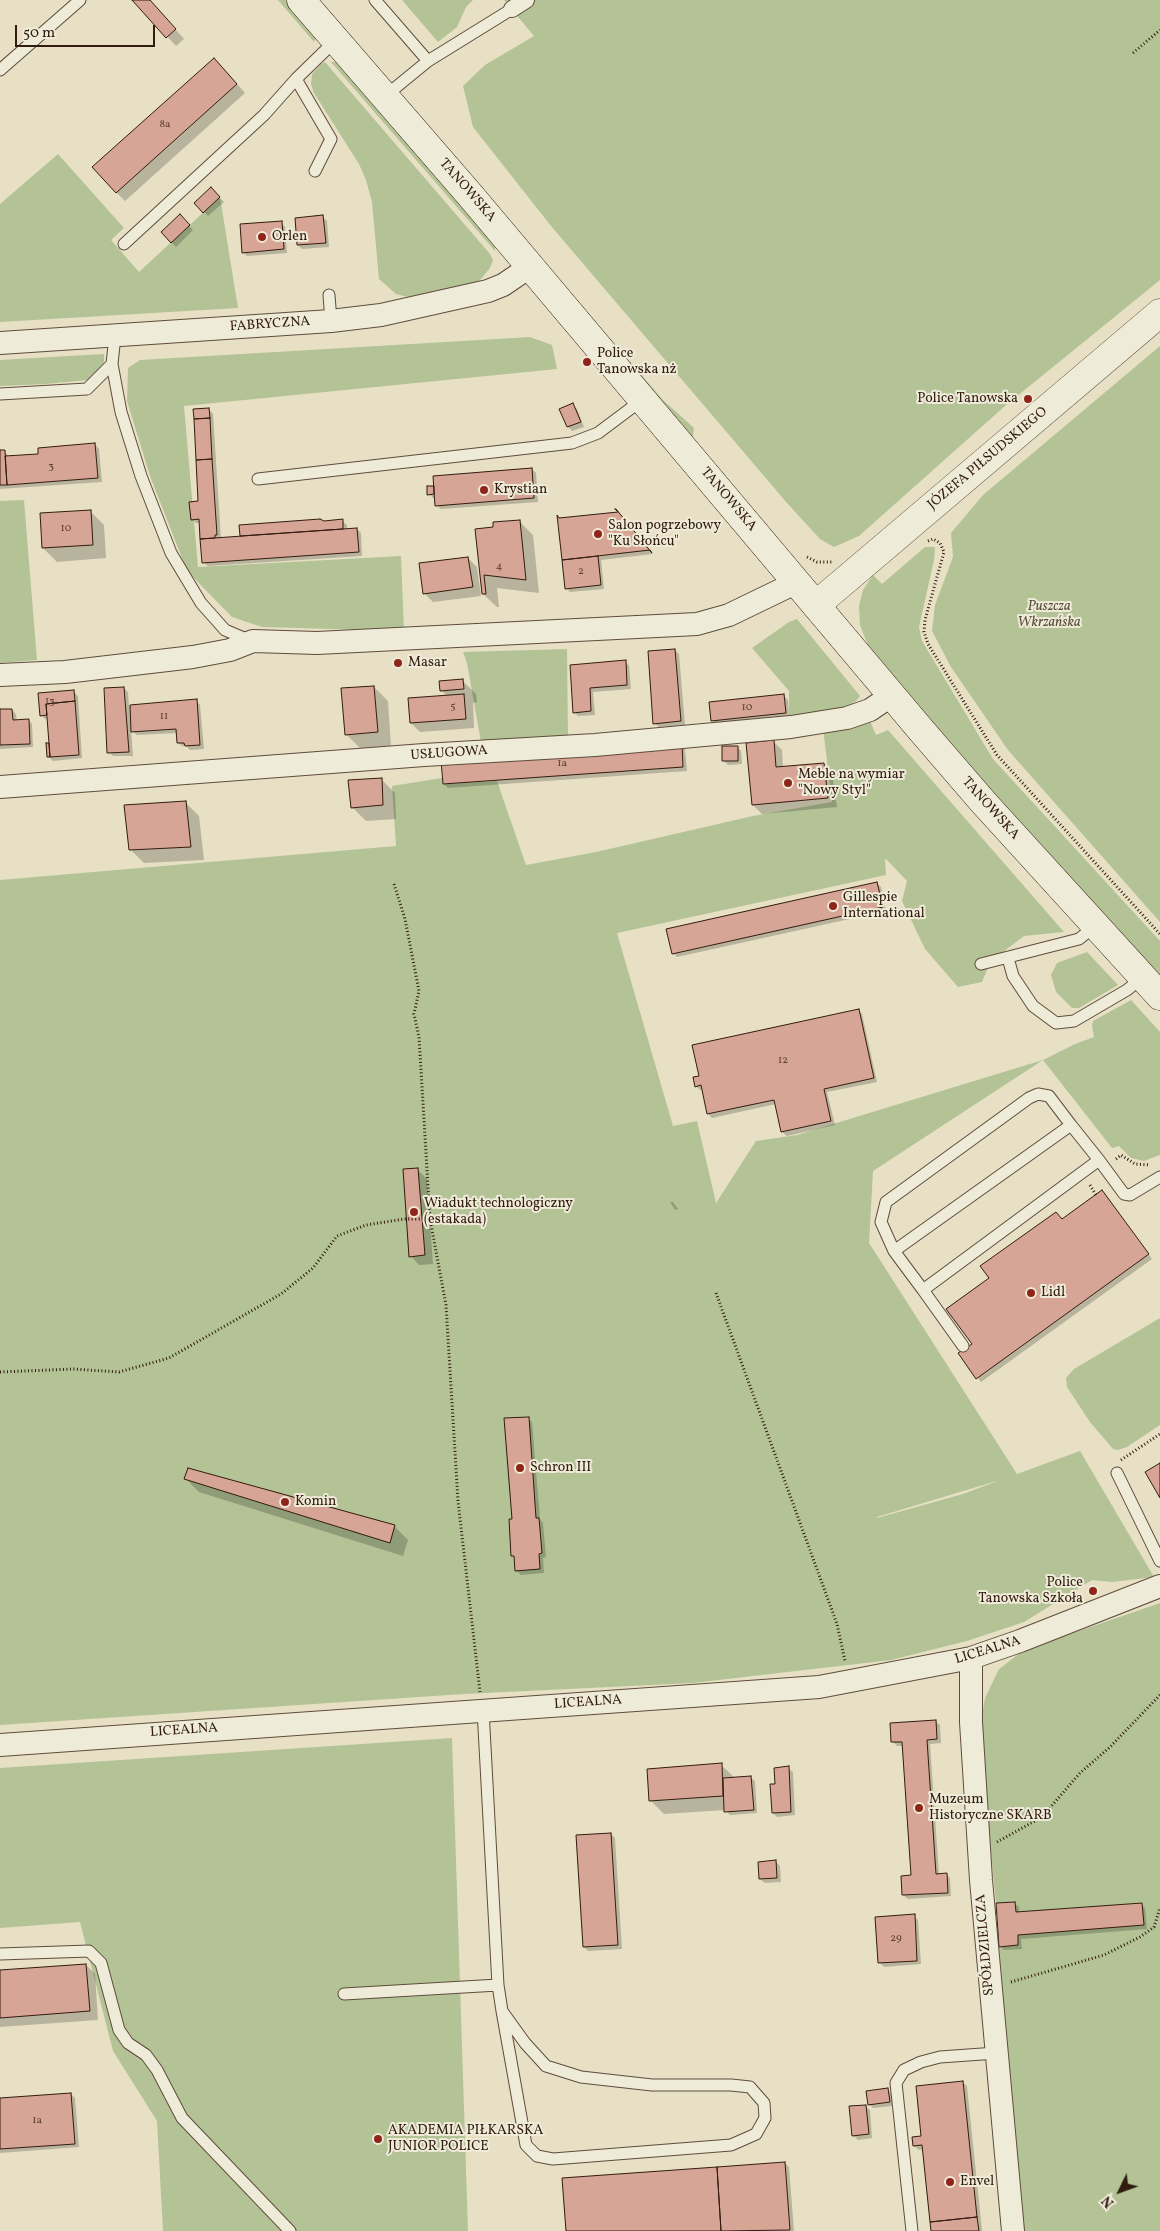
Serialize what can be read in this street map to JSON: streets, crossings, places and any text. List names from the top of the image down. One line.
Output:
{"streets":{"main road":["TANOWSKA","JÓZEFA PIŁSUDSKIEGO"],"street":["FABRYCZNA","USŁUGOWA","LICEALNA","SPÓŁDZIELCZA"]},"crossings":[["TANOWSKA","FABRYCZNA"],["TANOWSKA","JÓZEFA PIŁSUDSKIEGO"],["TANOWSKA","USŁUGOWA"],["LICEALNA","SPÓŁDZIELCZA"]],"parks":["Puszcza Wkrzańska"],"places":["Orlen","Police Tanowska nż","Police Tanowska","Krystian","Salon pogrzebowy \"Ku Słońcu\"","Masar","Meble na wymiar \"Nowy Styl\"","Gillespie International","Wiadukt technologiczny (estakada)","Lidl","Schron III","Komin","Police Tanowska Szkoła","Muzeum Historyczne SKARB","AKADEMIA PIŁKARSKA JUNIOR POLICE","Envel"],"house_numbers":["8a","3","10","4","2","13","5","10","11","1a","12","29","1a"],"scale_bar":"50 m","north":"bottom left"}
